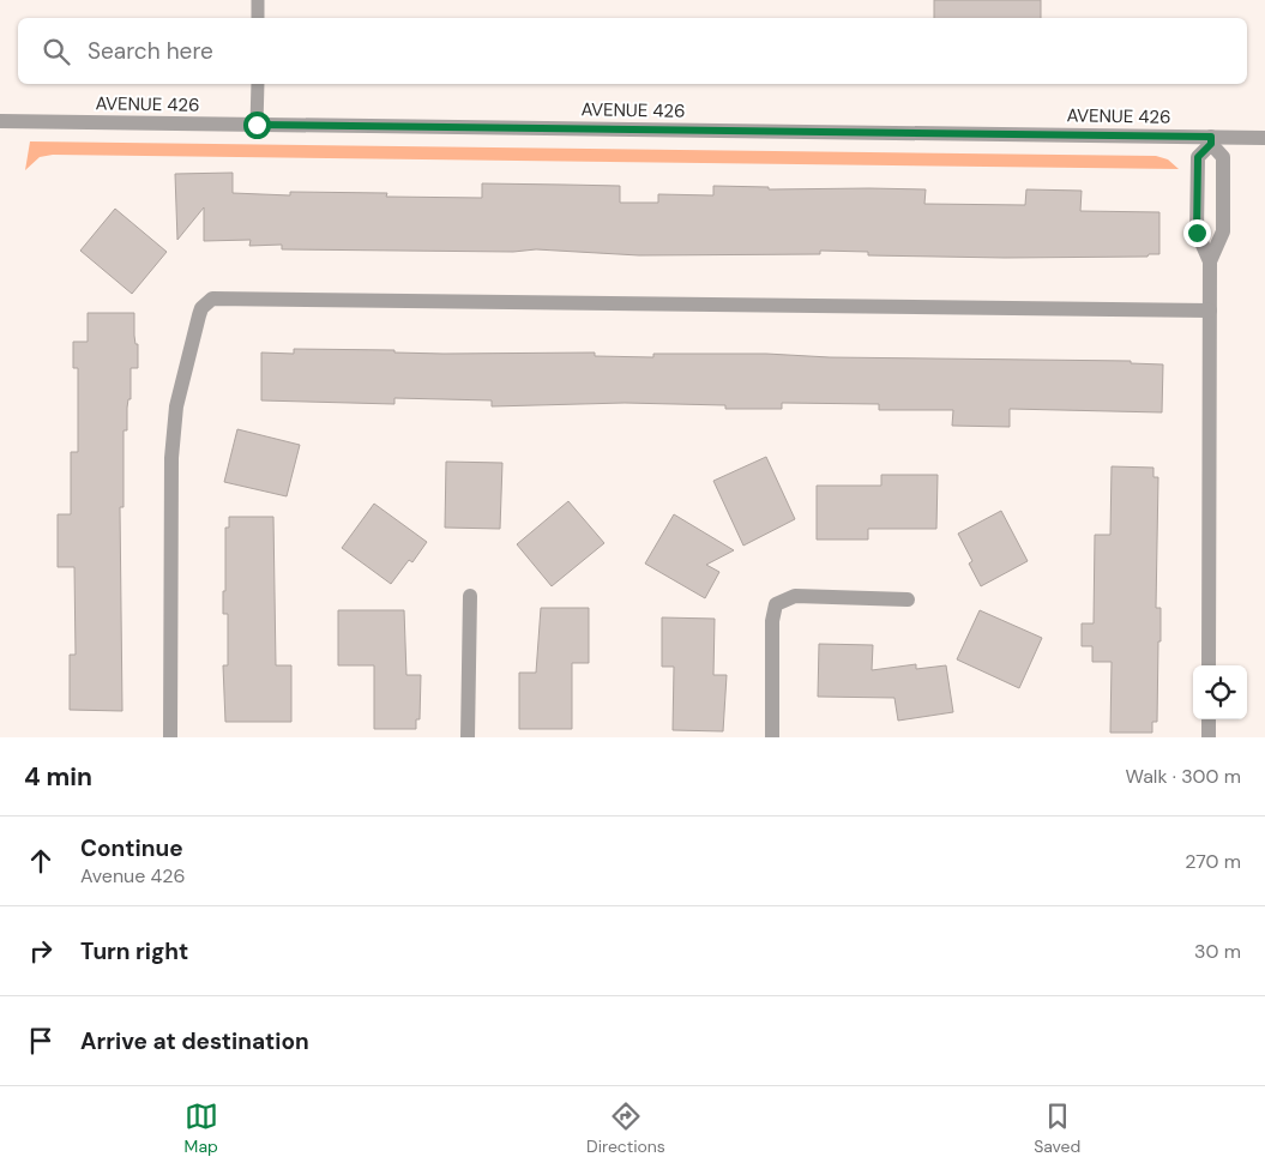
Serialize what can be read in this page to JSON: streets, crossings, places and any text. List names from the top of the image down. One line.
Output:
{"streets":{"street":["AVENUE 426"]},"page":{"search":"Search here","heading":["4 min","Walk · 300 m"],"list":[["Continue","Avenue 426","270 m"],["Turn right","30 m"],"Arrive at destination"],"nav":["Map","Directions","Saved"]}}
